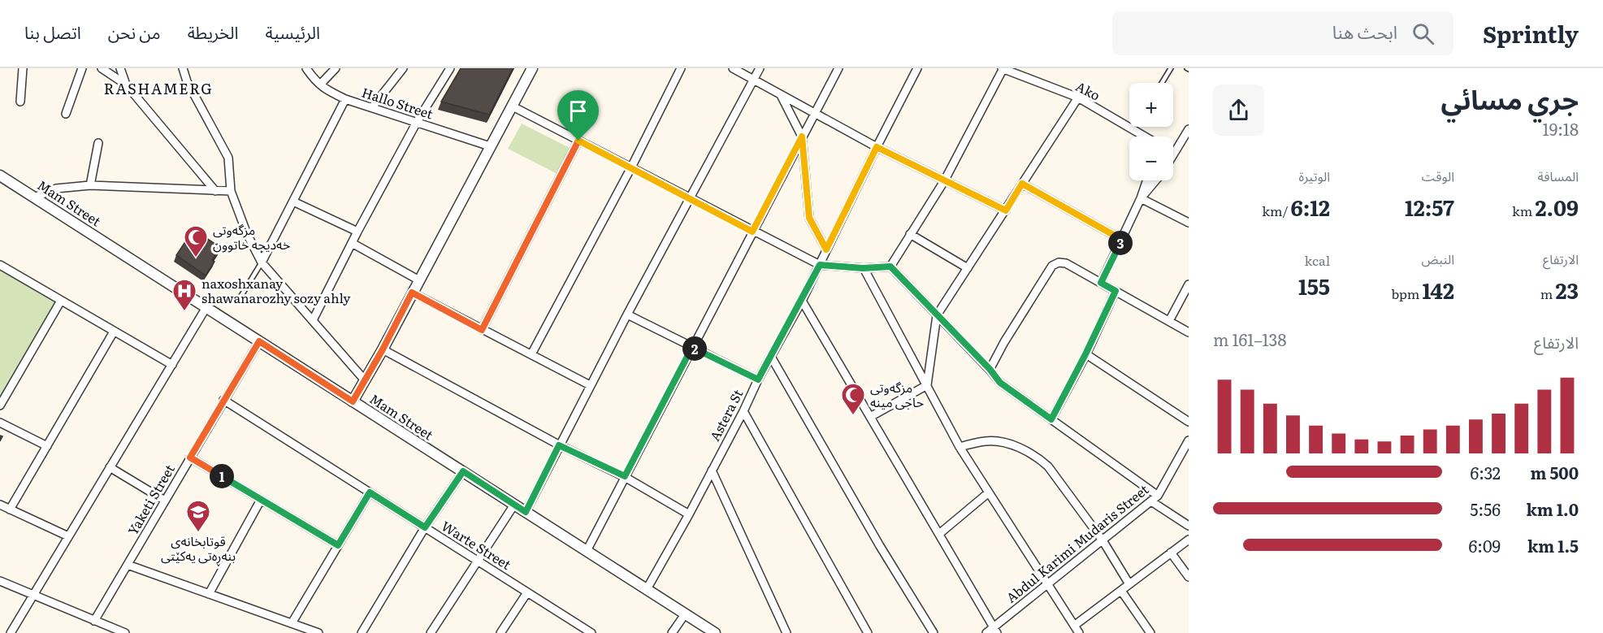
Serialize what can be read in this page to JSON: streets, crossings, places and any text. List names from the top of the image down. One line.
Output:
{"streets":{"street":["Ako","Hallo Street","Mam Street","Astera St","Yaketi Street","Abdul Karimi Mudaris Street","Warte Street"]},"crossings":[["Mam Street","Astera St"],["Mam Street","Yaketi Street"],["Yaketi Street","Warte Street"]],"districts":["RASHAMERG"],"places":{"mosque":["مزگەوتی خەدیجە خاتوون","مزگەوتی حاجی مینە"],"hospital":["naxoshxanay shawanarozhy sozy ahly"],"school or university":["قوتابخانەی بنەڕەتی یەکێتی"]},"page":{"header":"Sprintly","search":"ابحث هنا","nav":["الرئيسية","الخريطة","من نحن","اتصل بنا"],"heading":["جري مسائي","19:18"],"map_buttons":["+","−"],"stats":[["المسافة","2.09 km"],["الوقت","12:57"],["الوتيرة","6:12 /km"],["الارتفاع","23 m"],["النبض","142 bpm"],["kcal","155"]],"pins":["3","2","1"],"chart":["الارتفاع","138–161 m"],"list":[{"name":"500 m","note":"6:32"},{"name":"1.0 km","note":"5:56"},{"name":"1.5 km","note":"6:09"}]}}
